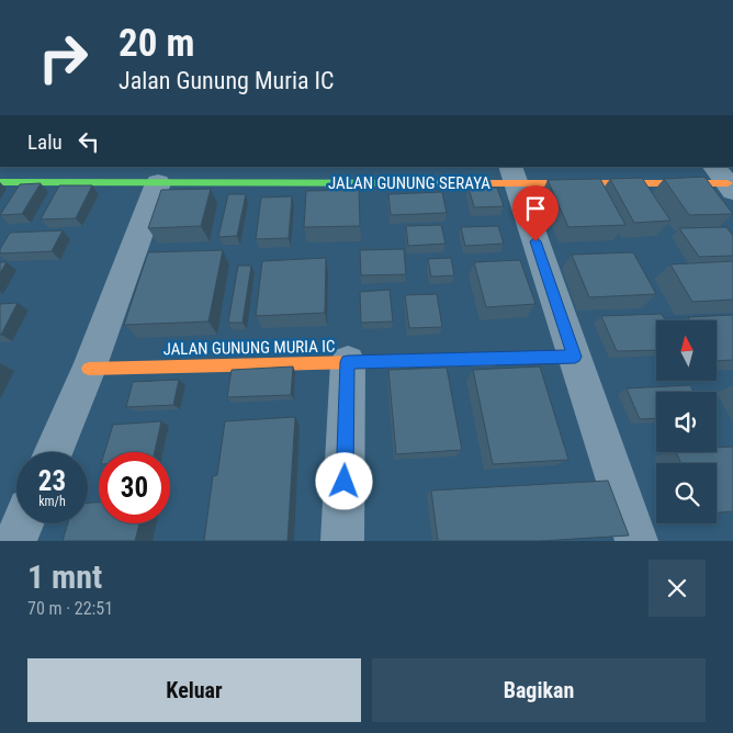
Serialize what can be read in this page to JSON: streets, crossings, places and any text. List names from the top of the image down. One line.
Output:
{"streets":{"street":["JALAN GUNUNG SERAYA","JALAN GUNUNG MURIA IC"]},"north":"top","page":{"turn":["20 m","Jalan Gunung Muria IC"],"then":"Lalu","speed":"23 km/h","limit":"30","heading":["1 mnt","70 m · 22:51"],"buttons":["Keluar","Bagikan"]}}
